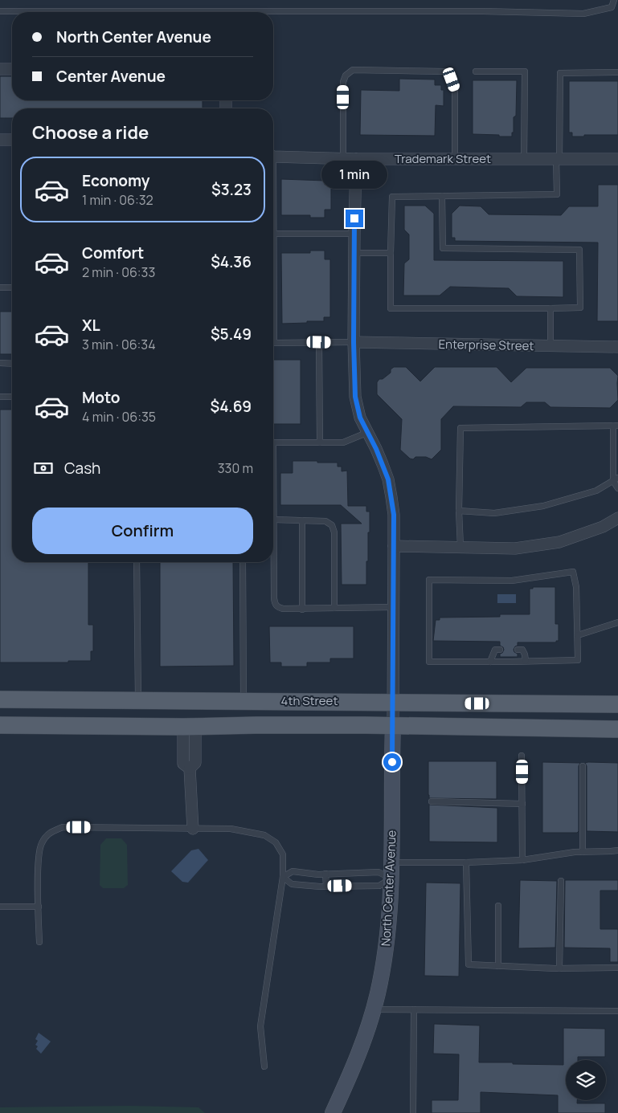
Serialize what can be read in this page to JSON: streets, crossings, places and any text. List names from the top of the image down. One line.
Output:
{"streets":{"main road":["4th Street"],"street":["Trademark Street","Enterprise Street","North Center Avenue"]},"crossings":[["4th Street","North Center Avenue"]],"page":{"banner":["North Center Avenue","Center Avenue"],"heading":"Choose a ride","list":[{"name":"Economy","note":"1 min · 06:32","value":"$3.23"},{"name":"Comfort","note":"2 min · 06:33","value":"$4.36"},{"name":"XL","note":"3 min · 06:34","value":"$5.49"},{"name":"Moto","note":"4 min · 06:35","value":"$4.69"}],"bubble":"1 min","pay":["Cash","330 m"],"buttons":"Confirm"}}
